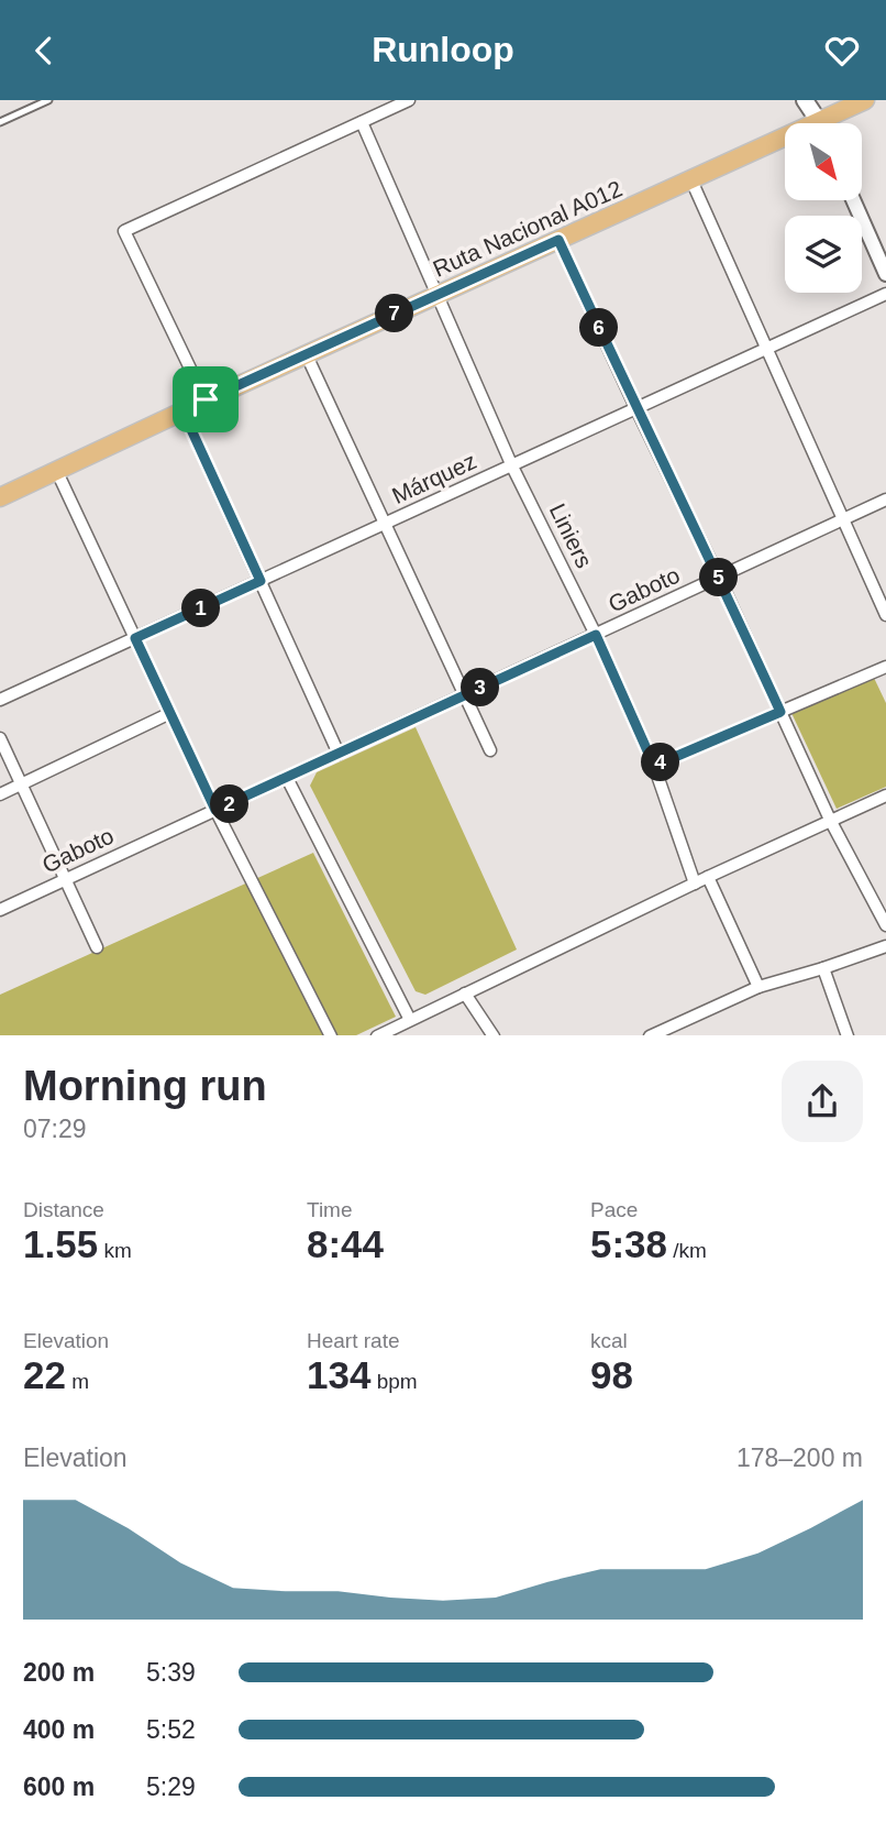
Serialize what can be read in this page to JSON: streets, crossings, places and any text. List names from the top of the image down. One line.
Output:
{"streets":{"main road":["Ruta Nacional A012"],"street":["Márquez","Liniers","Gaboto"]},"crossings":[["Ruta Nacional A012","Liniers"],["Márquez","Liniers"],["Liniers","Gaboto"]],"north":"bottom right","page":{"header":"Runloop","pins":["7","6","5","1","3","4","2"],"heading":["Morning run","07:29"],"stats":[["Distance","1.55 km"],["Time","8:44"],["Pace","5:38 /km"],["Elevation","22 m"],["Heart rate","134 bpm"],["kcal","98"]],"chart":["Elevation","178–200 m"],"list":[{"name":"200 m","note":"5:39"},{"name":"400 m","note":"5:52"},{"name":"600 m","note":"5:29"}]}}
